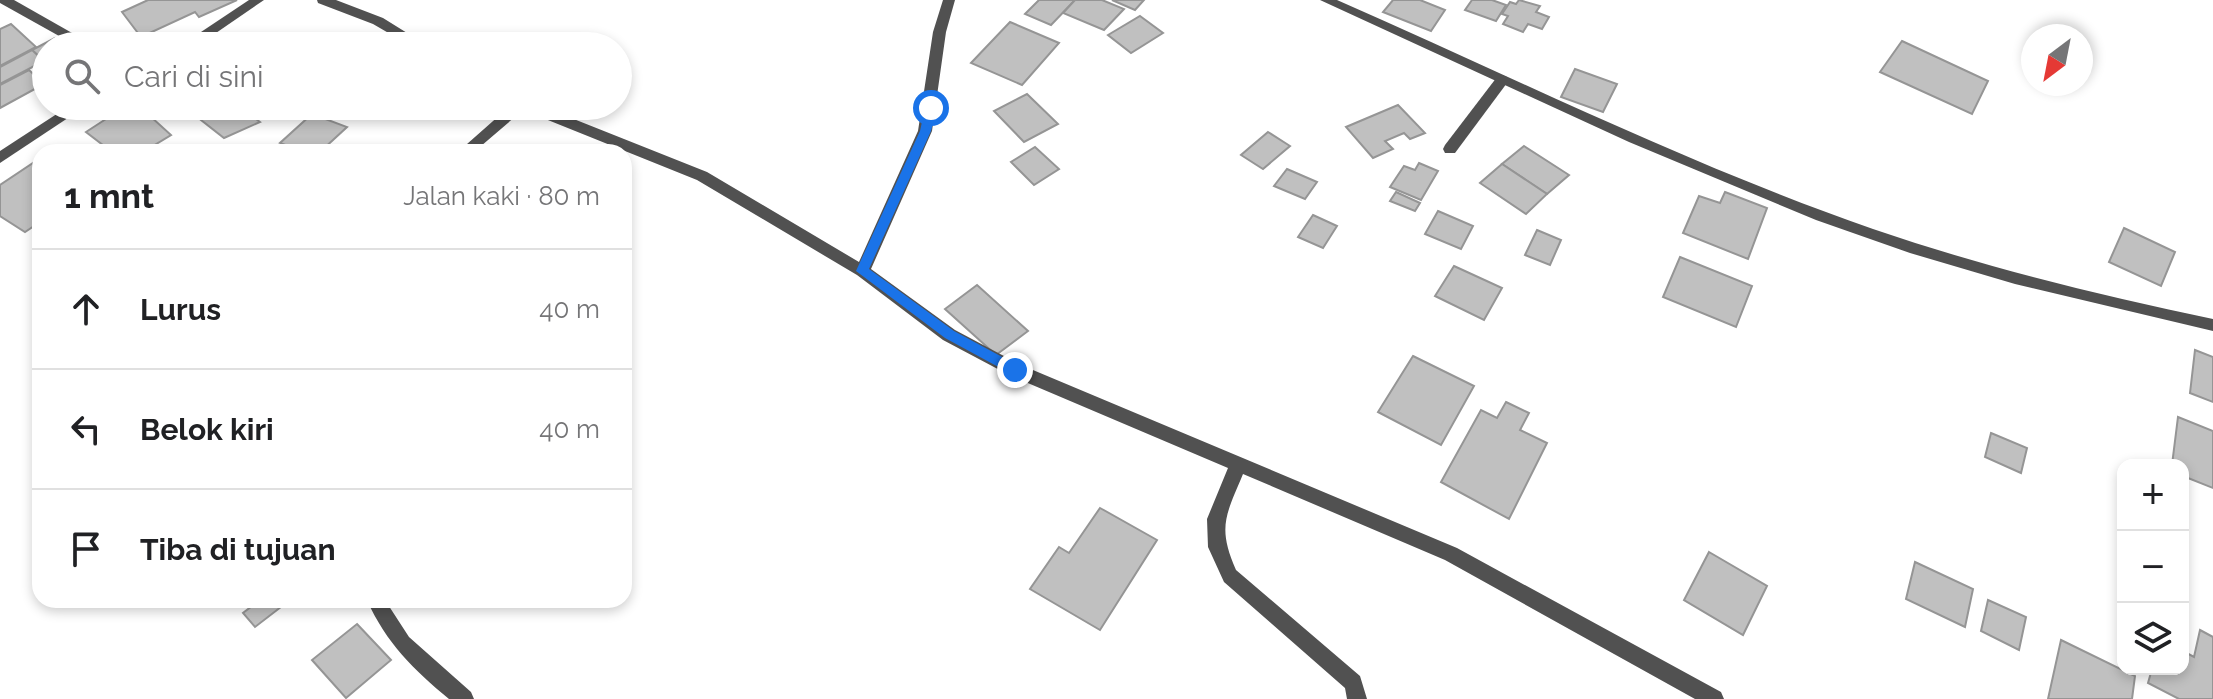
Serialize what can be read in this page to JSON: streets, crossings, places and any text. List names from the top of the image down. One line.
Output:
{"north":"bottom left","page":{"search":"Cari di sini","heading":["1 mnt","Jalan kaki · 80 m"],"list":[["Lurus","40 m"],["Belok kiri","40 m"],"Tiba di tujuan"],"map_buttons":["+","−"]}}
